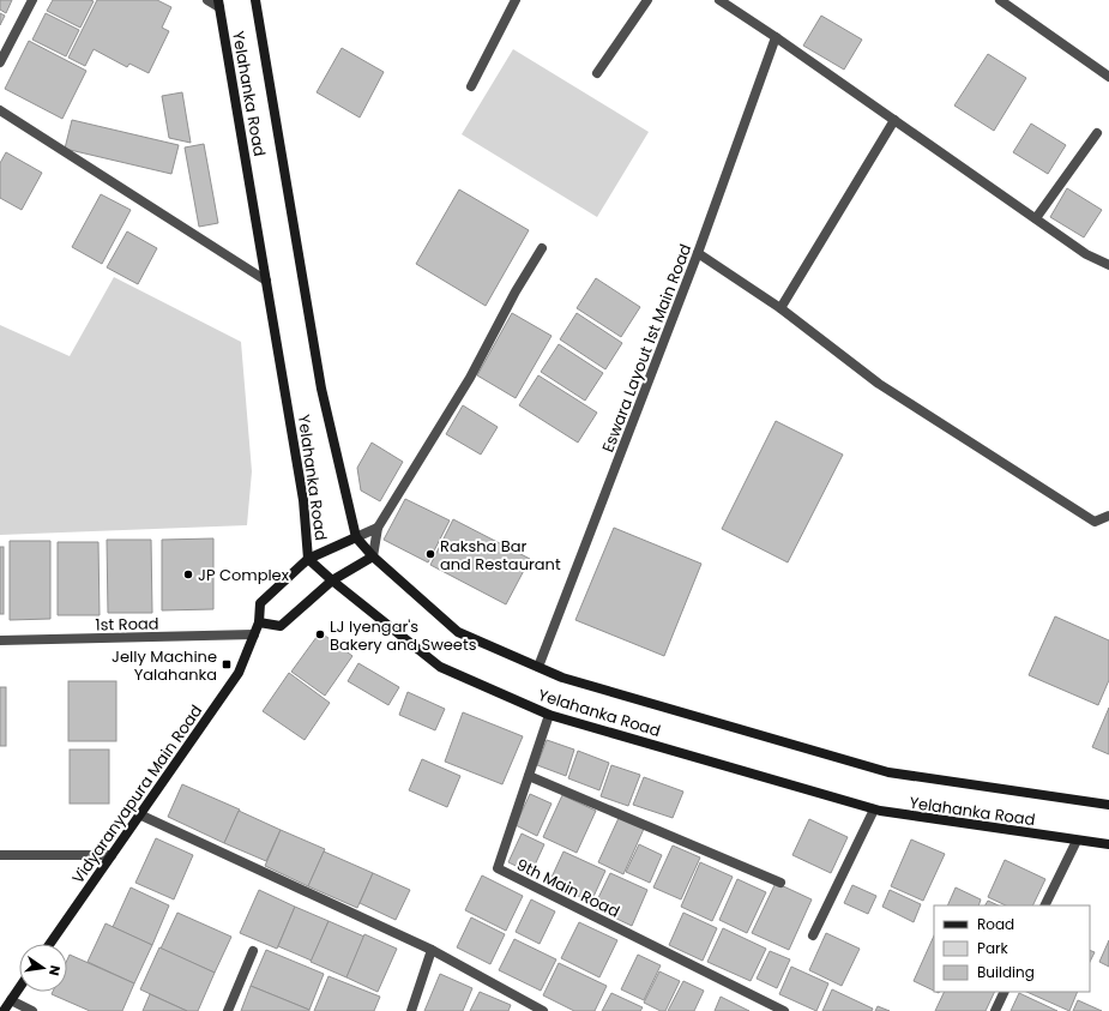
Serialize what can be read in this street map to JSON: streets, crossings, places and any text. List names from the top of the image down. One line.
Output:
{"streets":{"main road":["Yelahanka Road","Vidyaranyapura Main Road"],"street":["Eswara Layout 1st Main Road","1st Road","9th Main Road"]},"crossings":[["Yelahanka Road","Eswara Layout 1st Main Road"],["Yelahanka Road","Vidyaranyapura Main Road"],["Yelahanka Road","9th Main Road"],["1st Road","Vidyaranyapura Main Road"]],"places":{"other":["Raksha Bar and Restaurant","JP Complex","LJ Iyengar's Bakery and Sweets"],"transit":["Jelly Machine Yalahanka"]},"legend":["Road","Park","Building"],"north":"right"}
